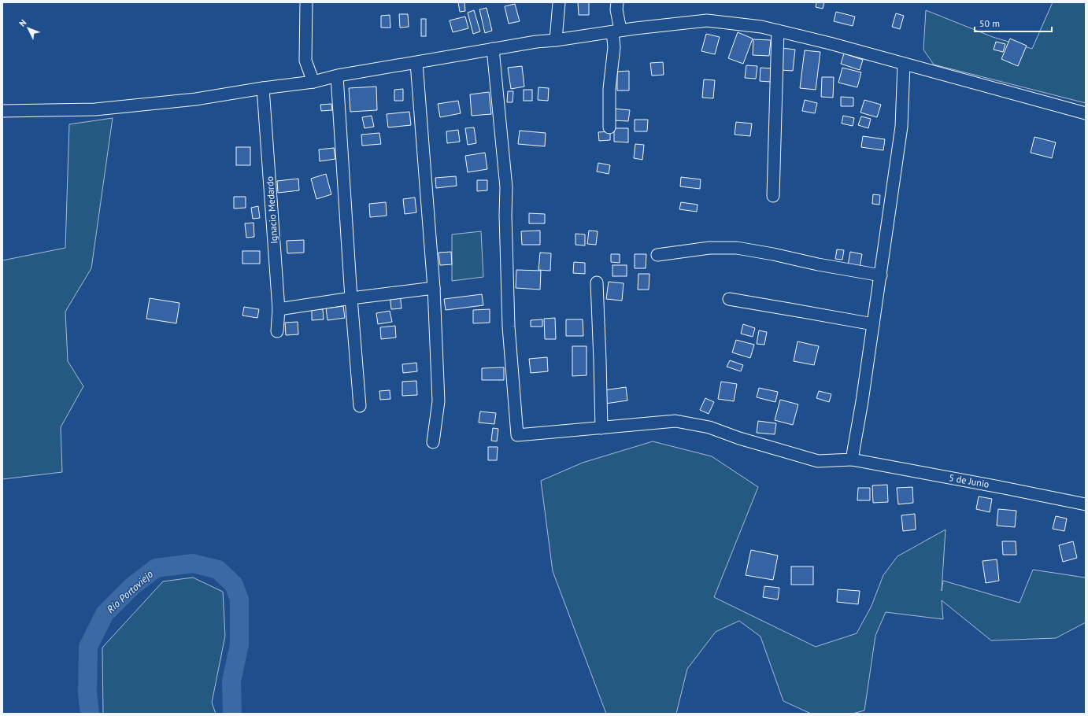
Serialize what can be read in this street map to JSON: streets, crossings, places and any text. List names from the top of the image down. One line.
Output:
{"streets":{"street":["Ignacio Medardo","5 de Junio"]},"water":["Río Portoviejo"],"scale_bar":"50 m","north":"top left"}
